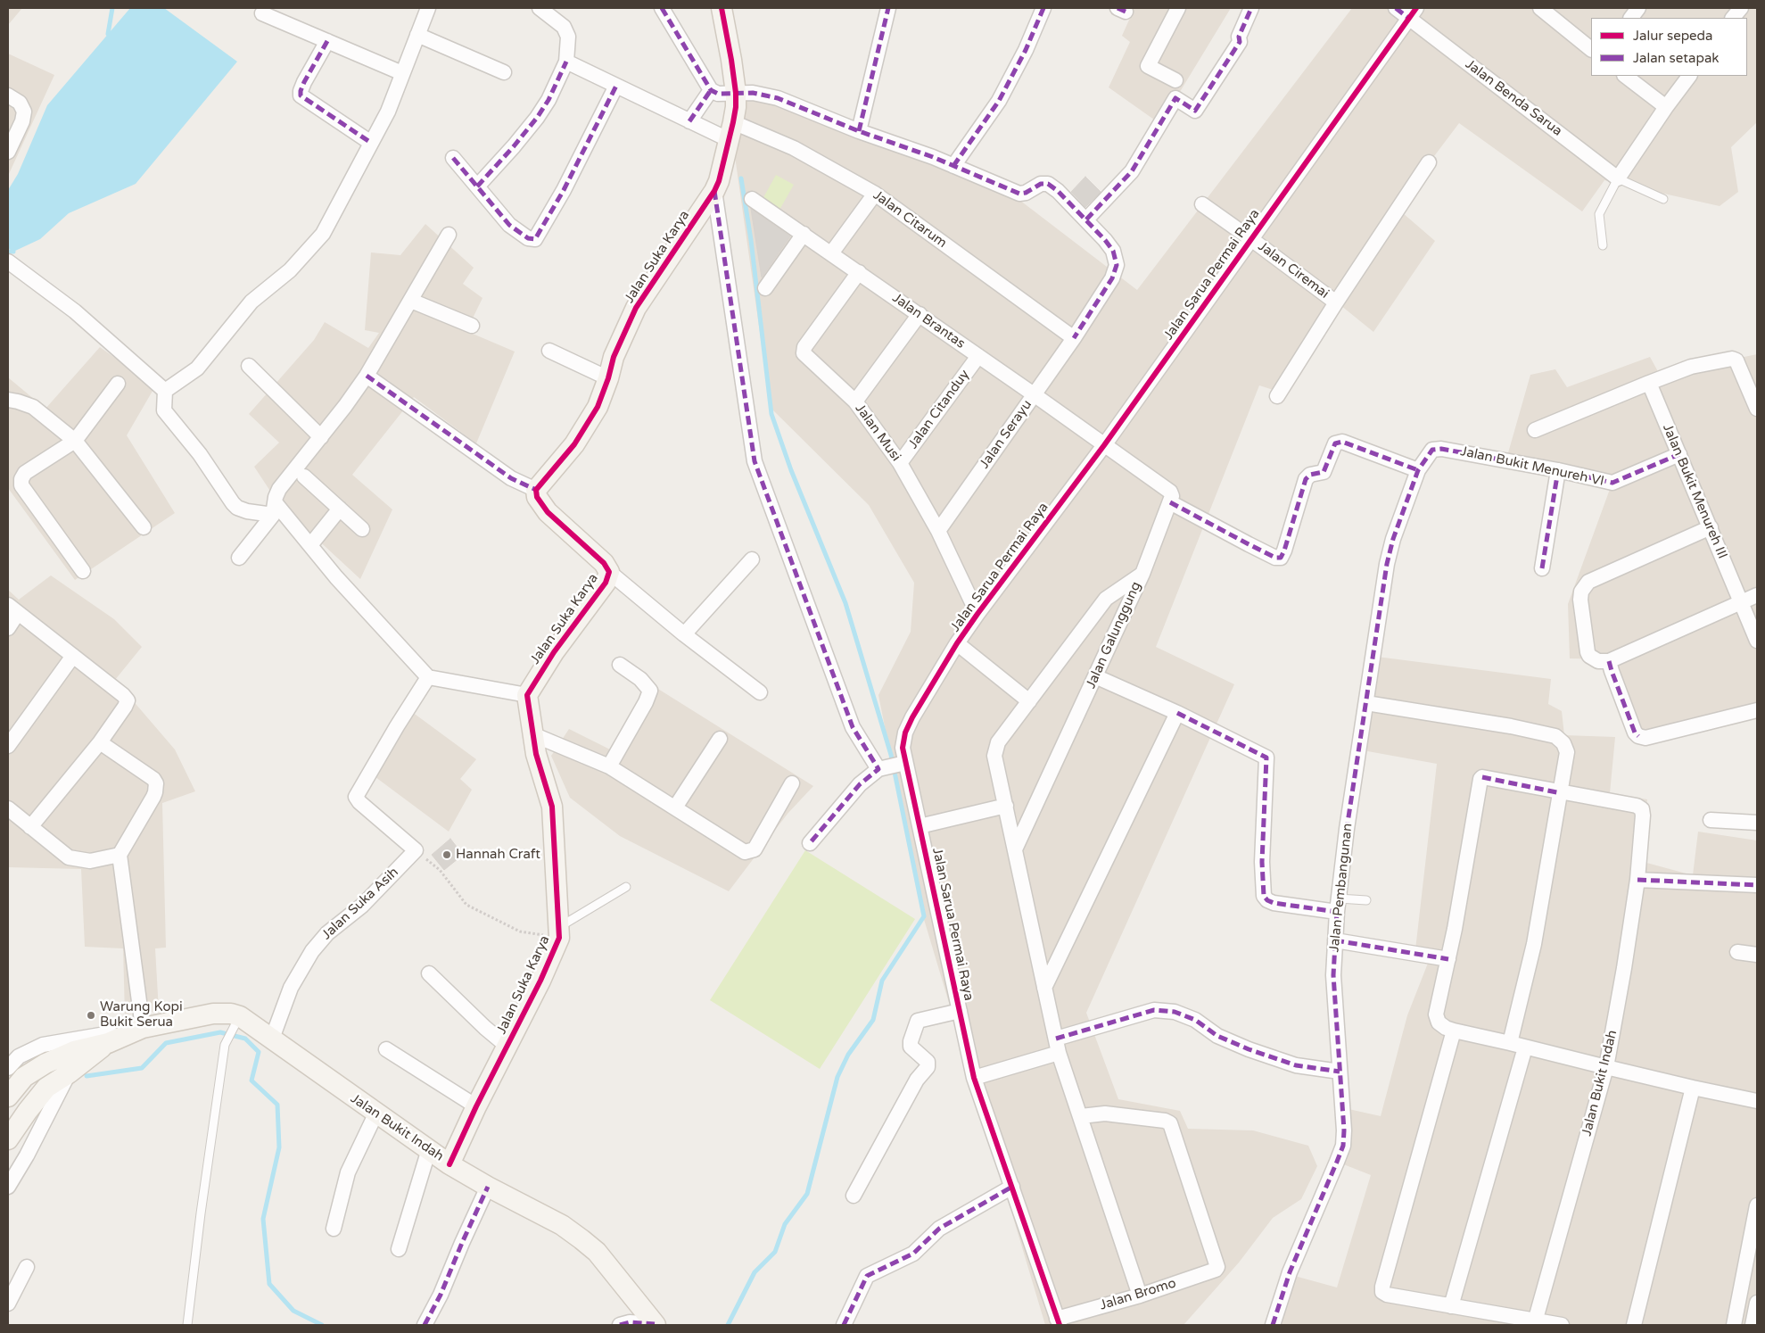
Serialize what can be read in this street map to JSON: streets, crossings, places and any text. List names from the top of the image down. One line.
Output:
{"streets":{"street":["Jalan Benda Sarua","Jalan Citarum","Jalan Suka Karya","Jalan Ciremai","Jalan Sarua Permai Raya","Jalan Brantas","Jalan Citanduy","Jalan Musi","Jalan Serayu","Jalan Bukit Menureh VI","Jalan Bukit Menureh III","Jalan Galunggung","Jalan Pembangunan","Jalan Suka Asih","Jalan Bukit Indah","Jalan Bromo"]},"crossings":[["Jalan Benda Sarua","Jalan Sarua Permai Raya"],["Jalan Citarum","Jalan Suka Karya"],["Jalan Citarum","Jalan Serayu"],["Jalan Suka Karya","Jalan Bukit Indah"],["Jalan Ciremai","Jalan Sarua Permai Raya"],["Jalan Sarua Permai Raya","Jalan Brantas"],["Jalan Sarua Permai Raya","Jalan Musi"],["Jalan Sarua Permai Raya","Jalan Bromo"],["Jalan Brantas","Jalan Citanduy"],["Jalan Brantas","Jalan Musi"],["Jalan Brantas","Jalan Serayu"],["Jalan Citanduy","Jalan Musi"],["Jalan Musi","Jalan Serayu"],["Jalan Bukit Menureh VI","Jalan Bukit Menureh III"],["Jalan Bukit Menureh VI","Jalan Pembangunan"],["Jalan Suka Asih","Jalan Bukit Indah"]],"places":["Hannah Craft","Warung Kopi Bukit Serua"],"legend":["Jalur sepeda","Jalan setapak"]}
